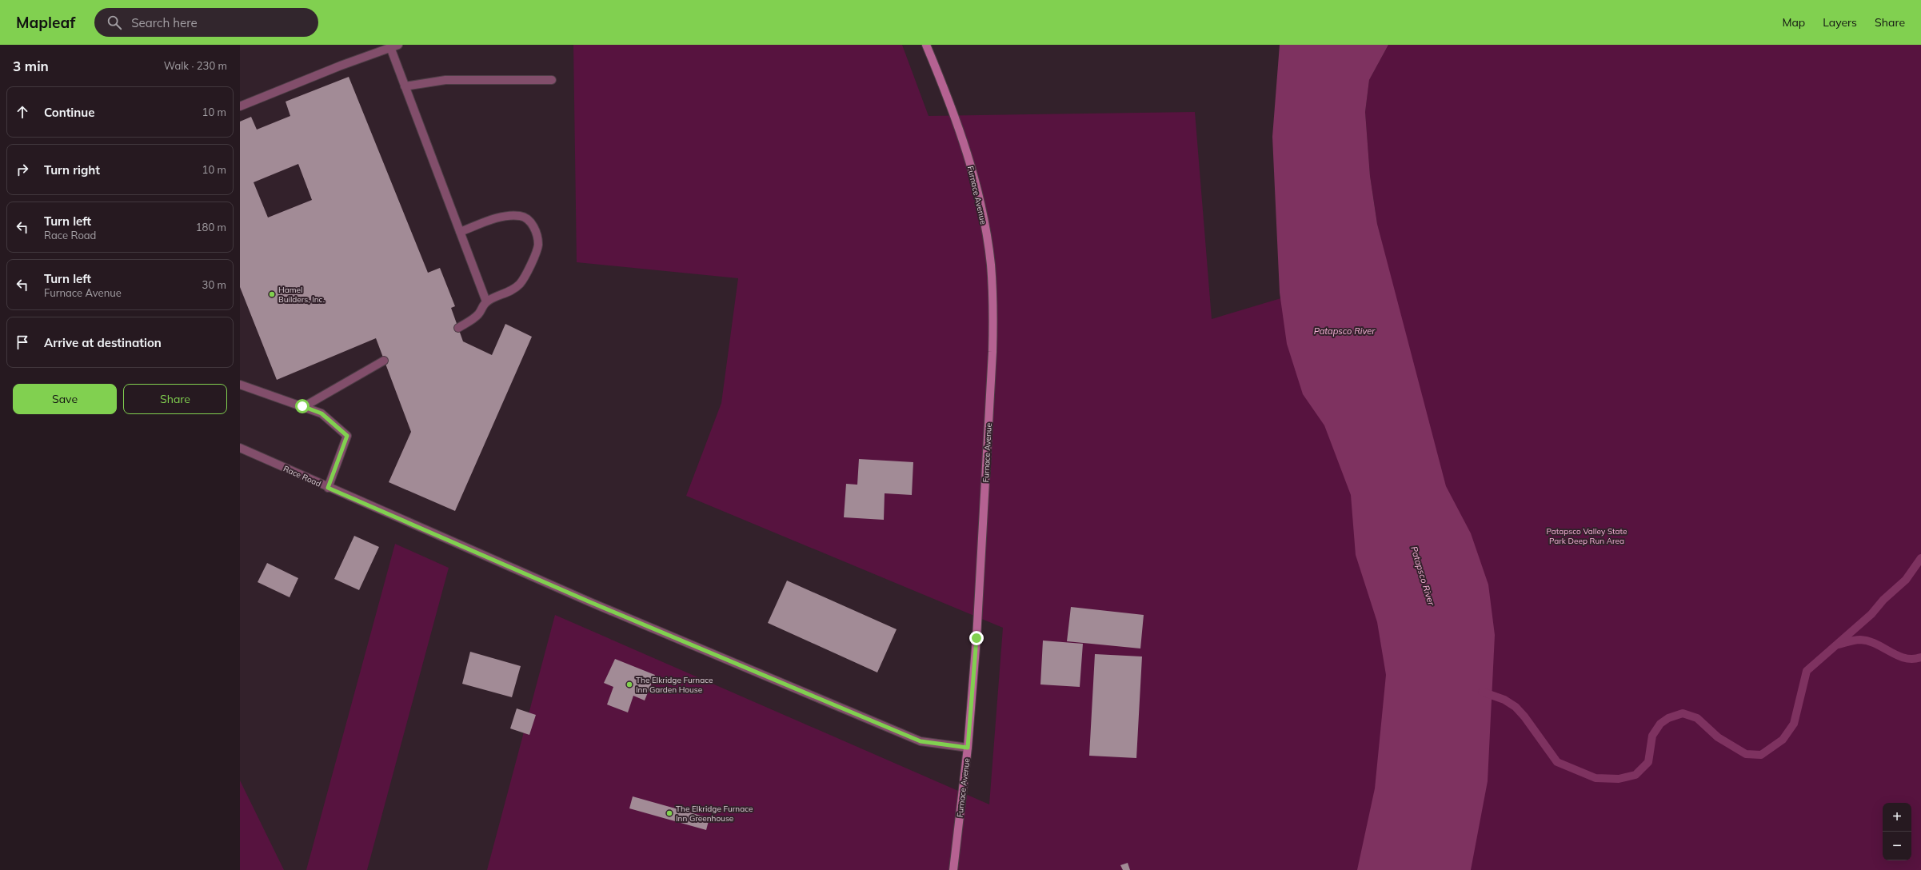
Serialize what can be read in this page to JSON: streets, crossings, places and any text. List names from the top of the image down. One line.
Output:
{"streets":{"street":["Furnace Avenue","Race Road"]},"crossings":[["Furnace Avenue","Race Road"]],"water":["Patapsco River"],"parks":["Patapsco Valley State Park Deep Run Area"],"places":["Hamel Builders, Inc.","The Elkridge Furnace Inn Garden House","The Elkridge Furnace Inn Greenhouse"],"page":{"header":"Mapleaf","search":"Search here","nav":["Map","Layers","Share"],"heading":["3 min","Walk · 230 m"],"list":[["Continue","10 m"],["Turn right","10 m"],["Turn left","Race Road","180 m"],["Turn left","Furnace Avenue","30 m"],"Arrive at destination"],"buttons":["Save","Share"],"map_buttons":["+","−"]}}
